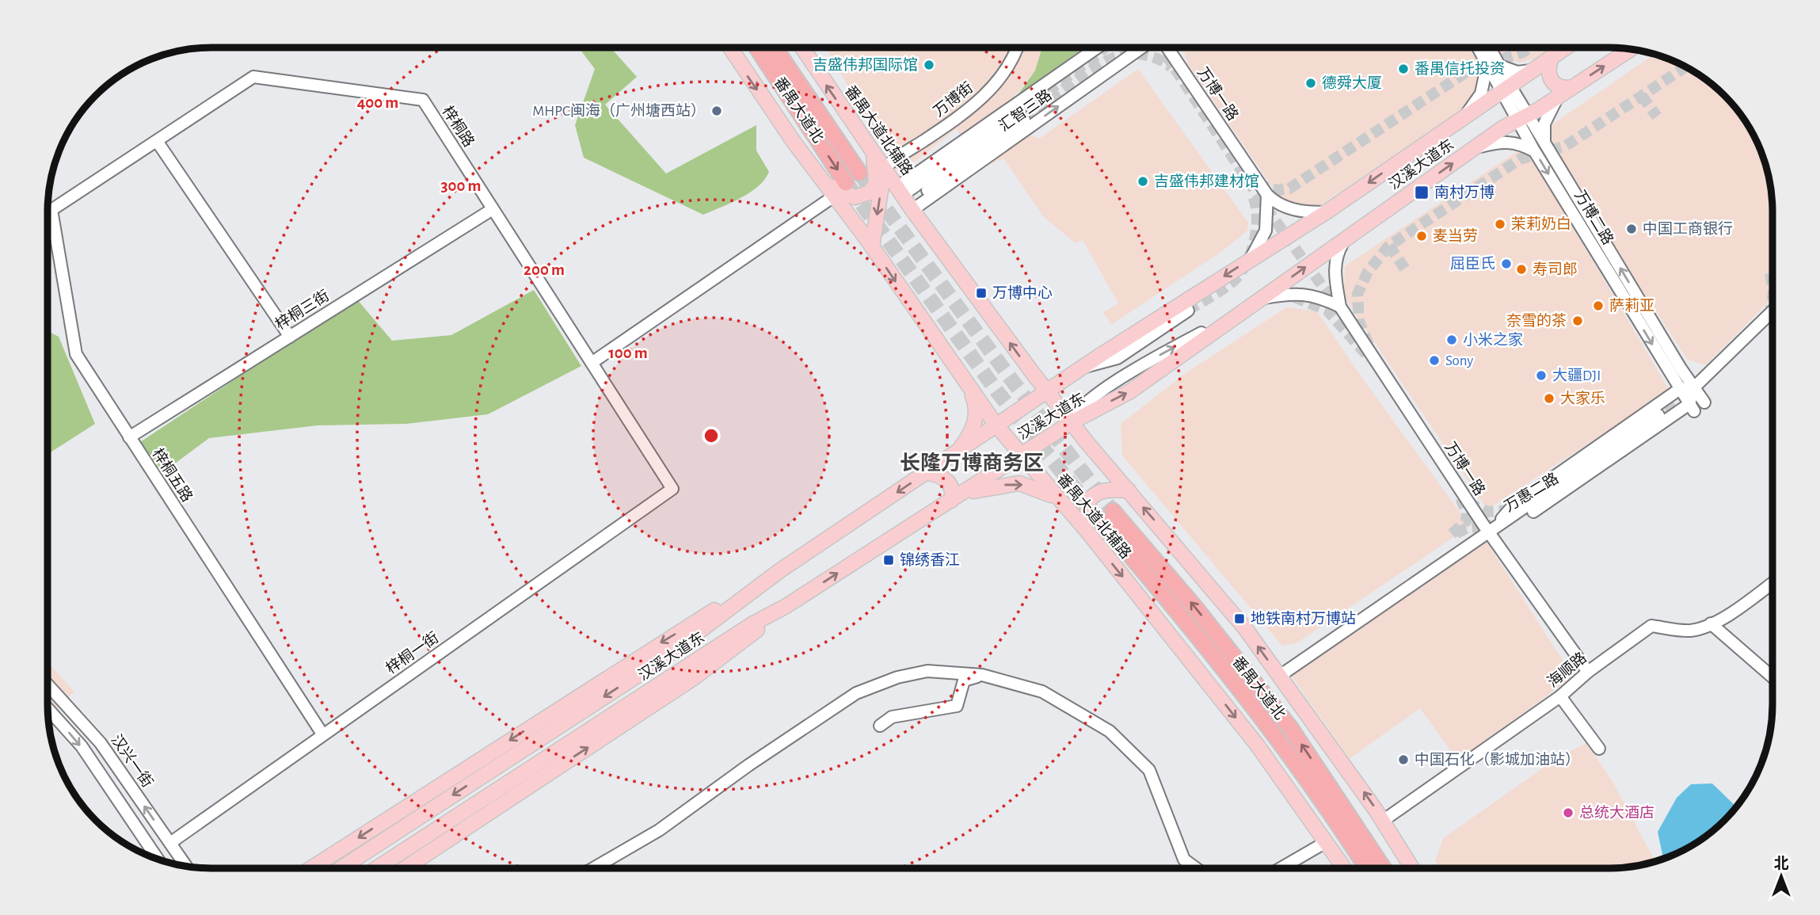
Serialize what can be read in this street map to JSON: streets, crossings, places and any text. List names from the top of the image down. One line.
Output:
{"streets":{"highway":["番禺大道北"],"main road":["番禺大道北辅路","汉溪大道东"],"street":["万博一路","万博街","汇智三路","梓桐路","万博二路","梓桐三街","梓桐五路","万惠二路","梓桐一街","海顺路","汉兴一街"]},"crossings":[["万博一路","万惠二路"],["万博一路","海顺路"],["万博街","番禺大道北辅路"],["汇智三路","番禺大道北辅路"],["梓桐路","梓桐三街"],["梓桐路","梓桐五路"],["梓桐路","梓桐一街"],["番禺大道北辅路","汉溪大道东"],["番禺大道北辅路","万惠二路"],["番禺大道北辅路","海顺路"],["汉溪大道东","万博二路"],["万博二路","万惠二路"],["梓桐三街","梓桐五路"],["梓桐五路","梓桐一街"],["梓桐一街","汉兴一街"]],"districts":["长隆万博商务区"],"places":{"other":["吉盛伟邦国际馆","番禺信托投资","德舜大厦","MHPC闽海（广州塘西站）","吉盛伟邦建材馆","茉莉奶白","中国工商银行","麦当劳","屈臣氏","寿司郎","萨莉亚","奈雪的茶","小米之家","Sony","大疆DJI","大家乐","中国石化（影城加油站）","总统大酒店"],"transit":["南村万博","万博中心","锦绣香江","地铁南村万博站"]},"north":"top","rings":["400 m","300 m","200 m","100 m"]}
